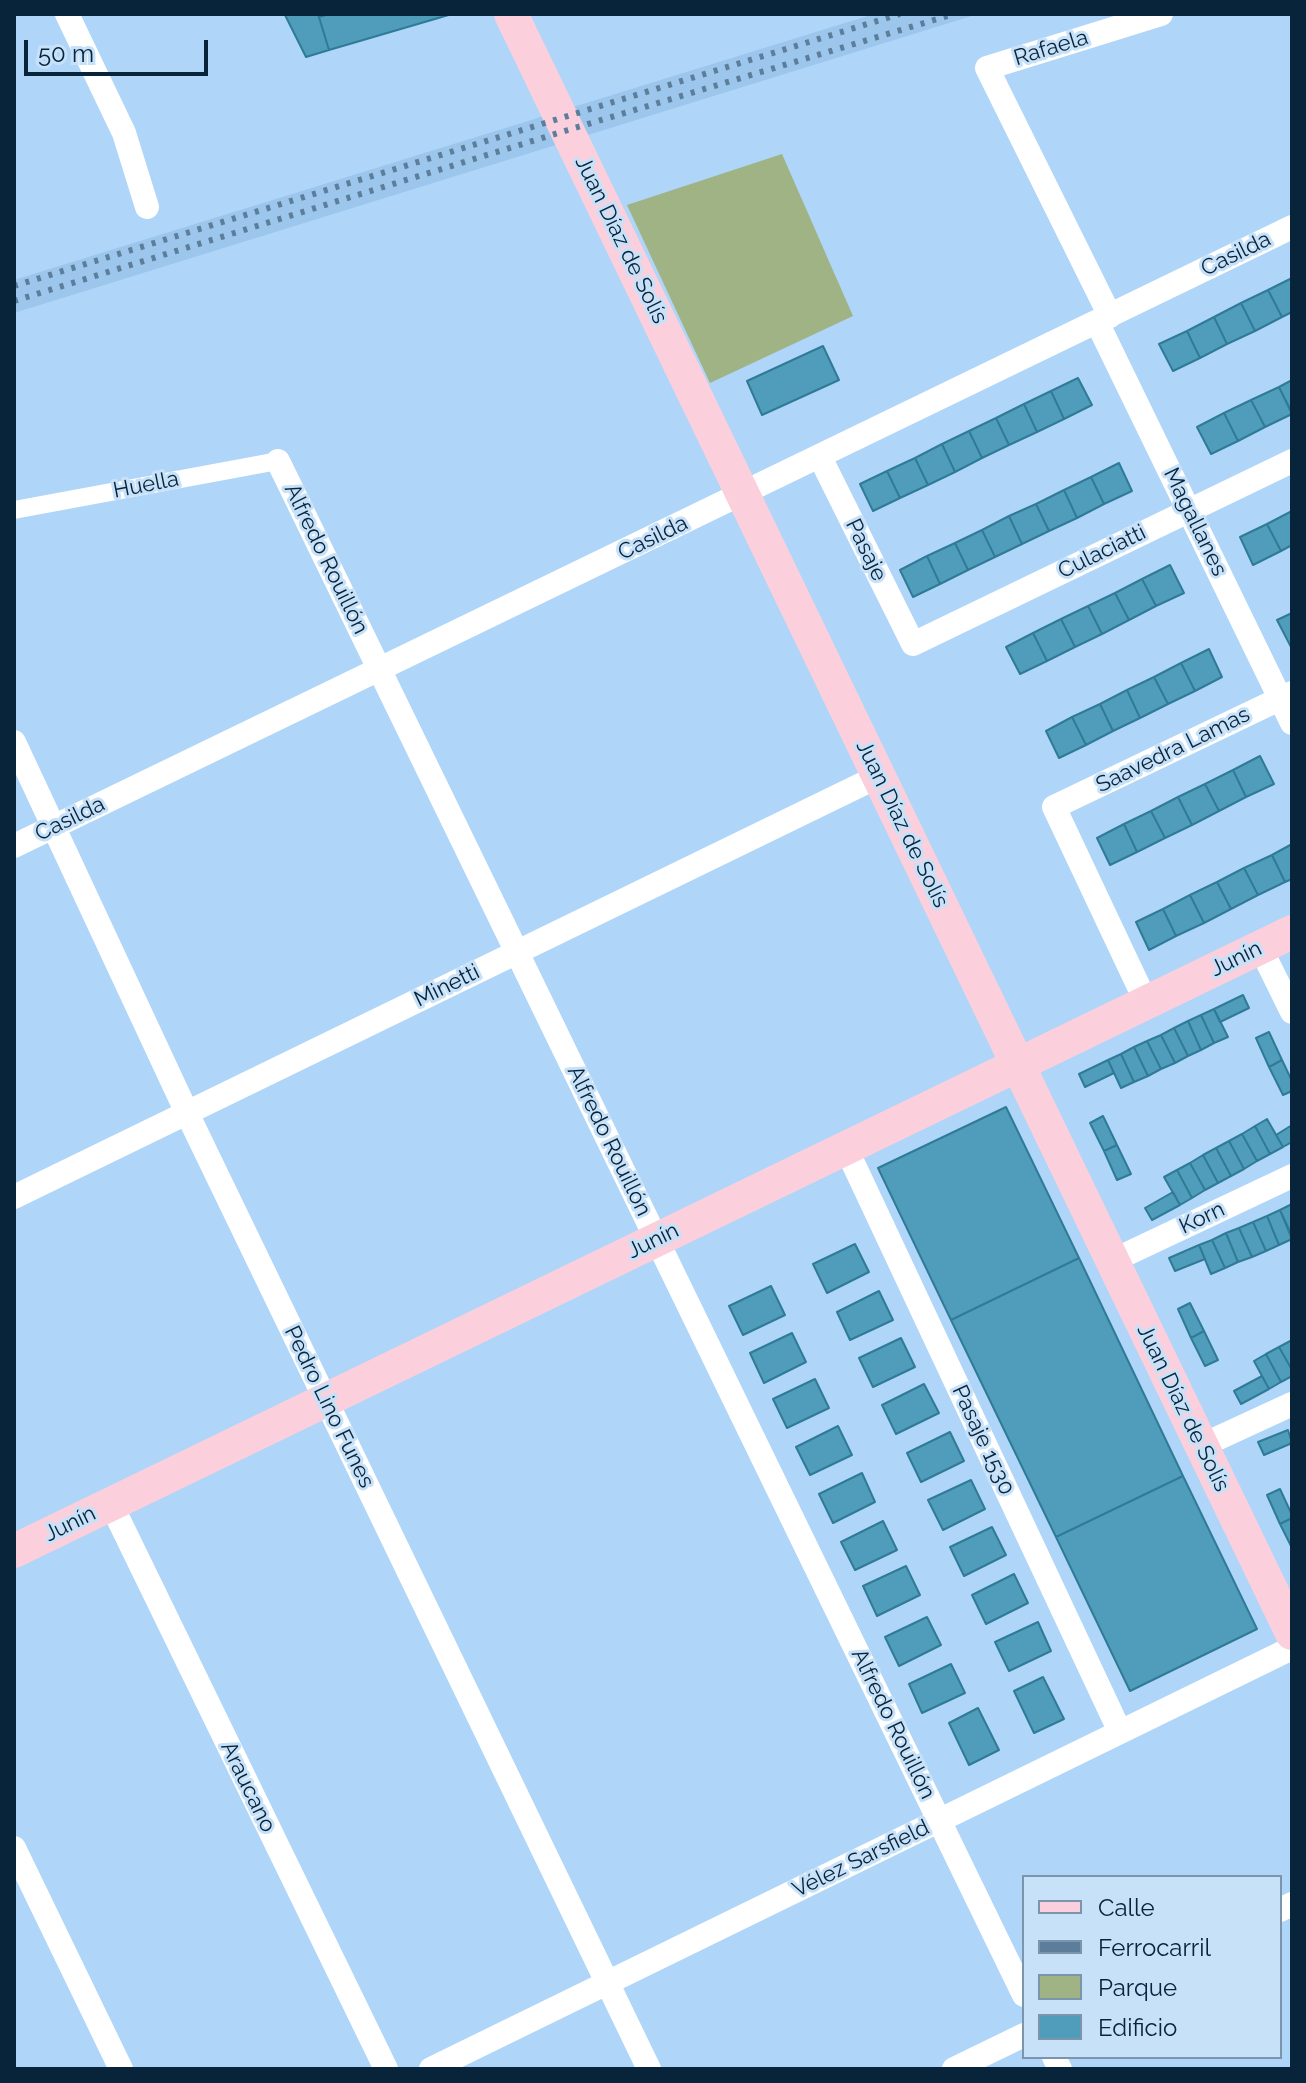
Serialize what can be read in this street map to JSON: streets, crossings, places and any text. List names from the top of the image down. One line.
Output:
{"streets":{"main road":["Juan Díaz de Solís","Junín"],"street":["Rafaela","Casilda","Huella","Magallanes","Pasaje","Culaciatti","Alfredo Rouillón","Saavedra Lamas","Minetti","Korn","Pedro Lino Funes","Pasaje 1530","Araucano","Vélez Sarsfield"]},"crossings":[["Rafaela","Magallanes"],["Juan Díaz de Solís","Casilda"],["Juan Díaz de Solís","Junín"],["Juan Díaz de Solís","Minetti"],["Juan Díaz de Solís","Korn"],["Casilda","Magallanes"],["Casilda","Pasaje"],["Casilda","Alfredo Rouillón"],["Casilda","Pedro Lino Funes"],["Huella","Alfredo Rouillón"],["Magallanes","Culaciatti"],["Magallanes","Saavedra Lamas"],["Pasaje","Culaciatti"],["Alfredo Rouillón","Junín"],["Alfredo Rouillón","Minetti"],["Alfredo Rouillón","Vélez Sarsfield"],["Saavedra Lamas","Junín"],["Junín","Pedro Lino Funes"],["Junín","Pasaje 1530"],["Junín","Araucano"],["Minetti","Pedro Lino Funes"],["Pedro Lino Funes","Vélez Sarsfield"],["Pasaje 1530","Vélez Sarsfield"]],"legend":["Calle","Ferrocarril","Parque","Edificio"],"scale_bar":"50 m"}
